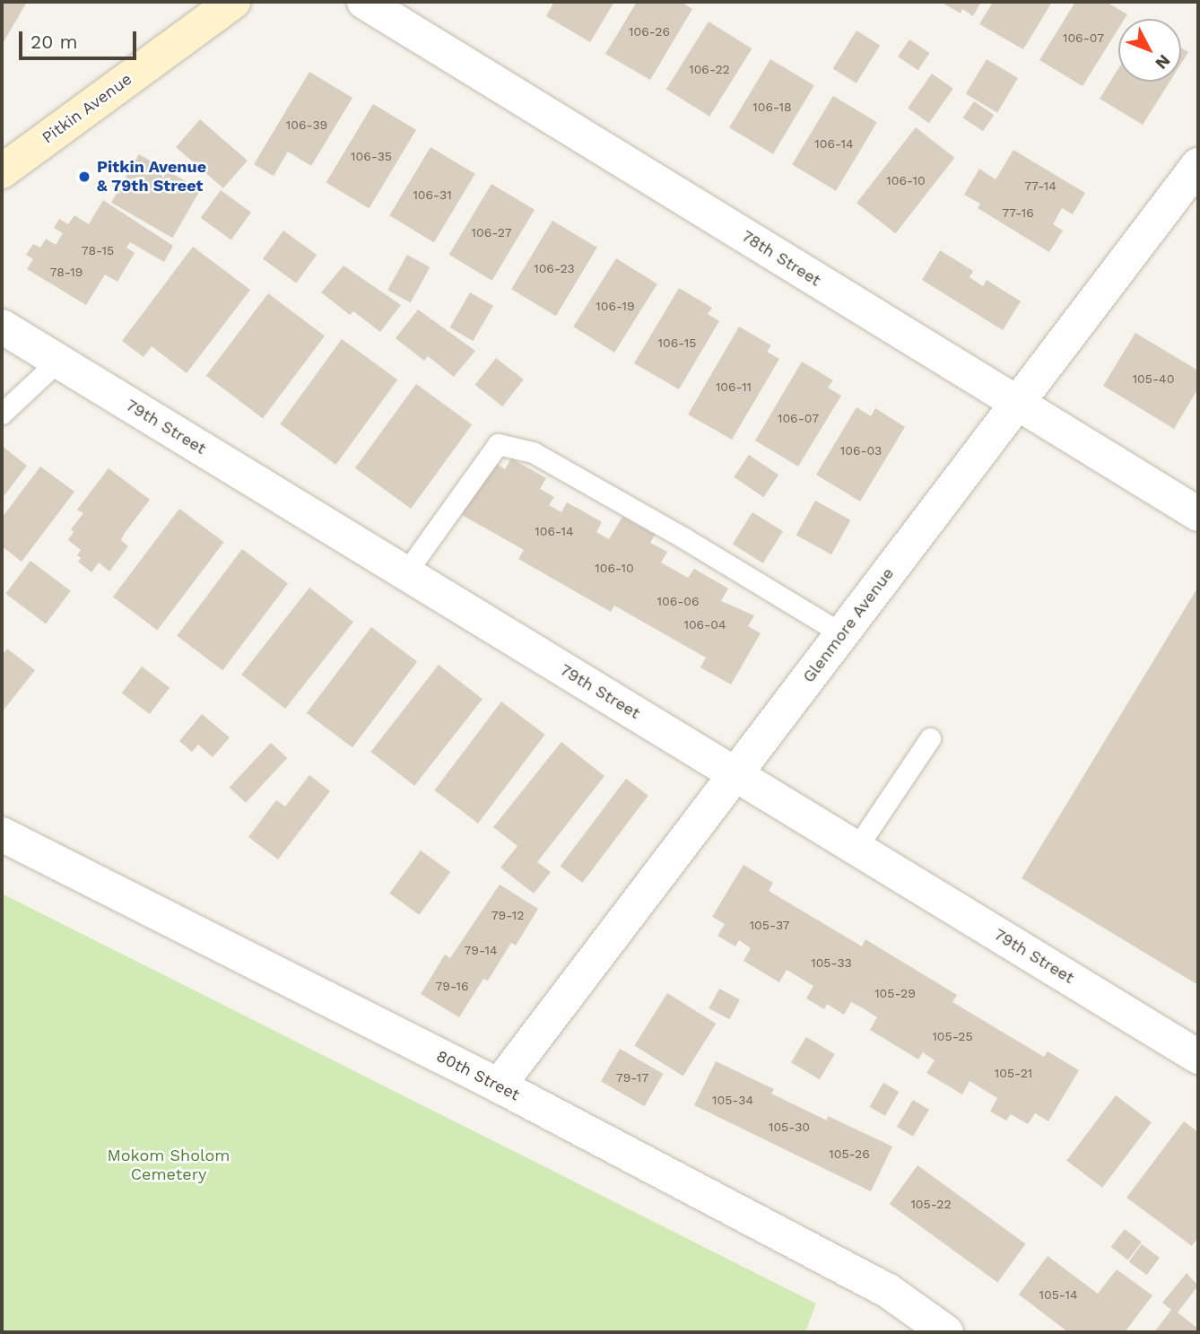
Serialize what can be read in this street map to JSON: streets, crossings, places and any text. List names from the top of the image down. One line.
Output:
{"streets":{"street":["Pitkin Avenue","78th Street","79th Street","Glenmore Avenue","80th Street"]},"crossings":[["78th Street","Glenmore Avenue"],["79th Street","Glenmore Avenue"],["Glenmore Avenue","80th Street"]],"parks":["Mokom Sholom Cemetery"],"places":["Pitkin Avenue & 79th Street"],"house_numbers":["106-26","106-07","106-22","106-18","106-39","106-14","106-35","106-10","77-14","106-31","77-16","106-27","78-15","106-23","78-19","106-19","106-15","105-40","106-11","106-07","106-03","106-14","106-10","106-06","106-04","79-12","105-37","79-14","105-33","79-16","105-29","105-25","105-21","79-17","105-34","105-30","105-26","105-22","105-14"],"scale_bar":"20 m","north":"bottom right"}
